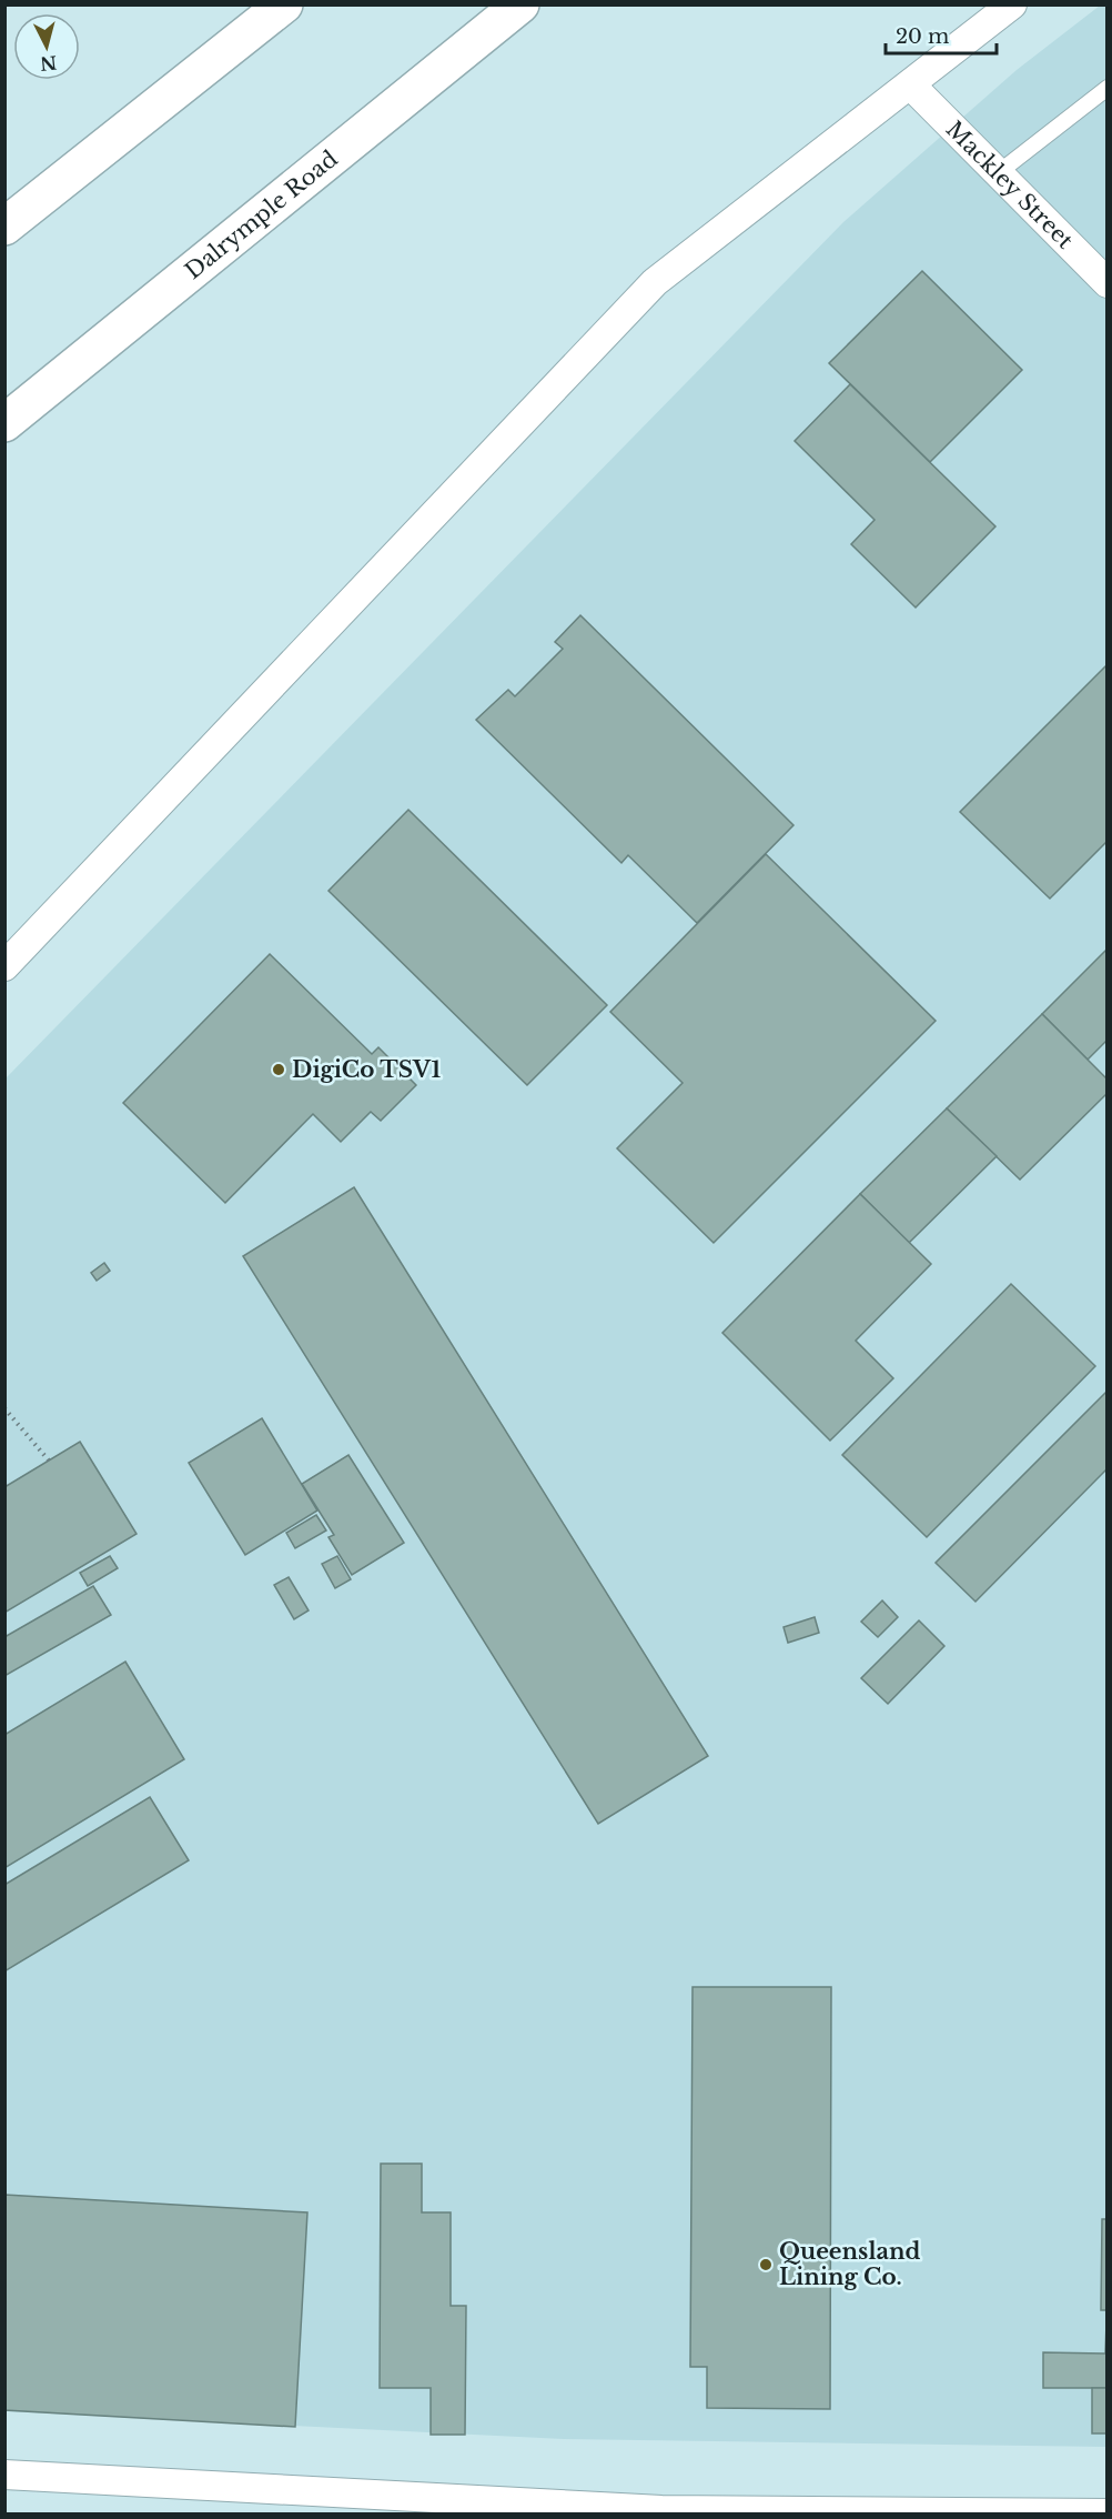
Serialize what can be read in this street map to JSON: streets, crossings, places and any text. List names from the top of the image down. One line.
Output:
{"streets":{"main road":["Dalrymple Road"],"street":["Mackley Street"]},"places":["DigiCo TSV1","Queensland Lining Co."],"scale_bar":"20 m","north":"bottom"}
